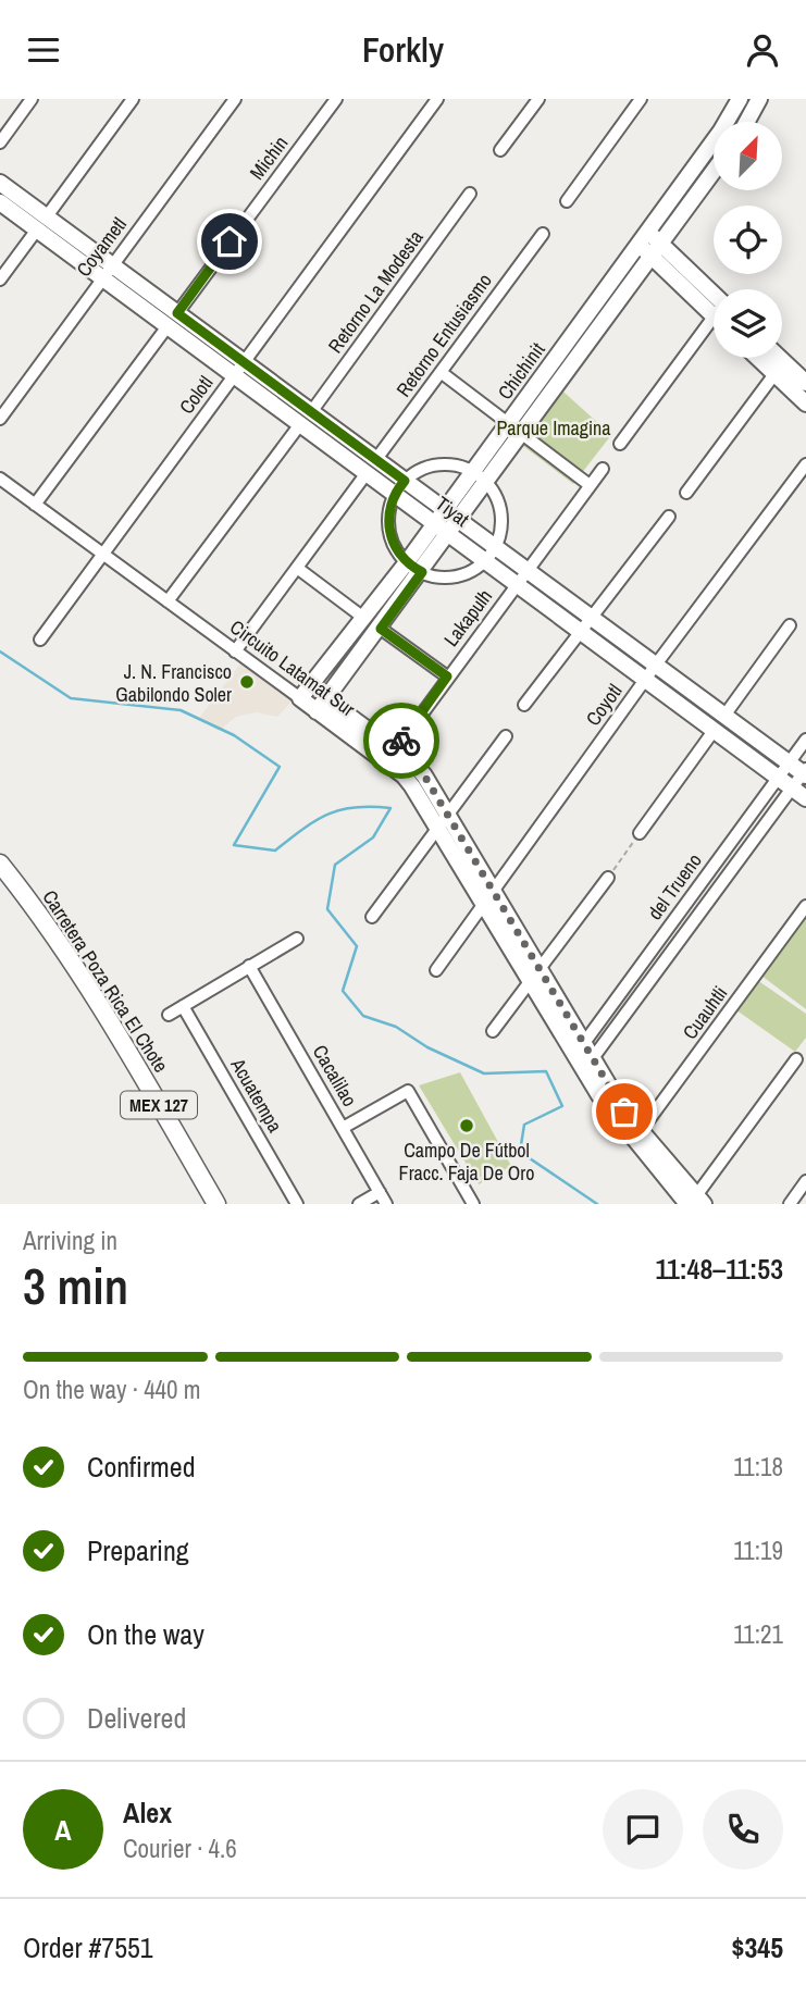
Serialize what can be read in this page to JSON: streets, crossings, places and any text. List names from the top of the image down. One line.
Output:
{"streets":{"main road":["Carretera Poza Rica El Chote","MEX 127"],"street":["Michin","Coyametl","Retorno La Modesta","Retorno Entusiasmo","Chichinit","Colotl","Tiyat","Lakapulh","Circuito Latamat Sur","Coyotl","del Trueno","Cuauhtli","Cacalilao","Acuatempa"]},"crossings":[["Michin","Tiyat"],["Michin","Circuito Latamat Sur"],["Coyametl","Tiyat"],["Retorno La Modesta","Tiyat"],["Retorno Entusiasmo","Tiyat"],["Chichinit","Tiyat"],["Chichinit","Circuito Latamat Sur"],["Colotl","Tiyat"],["Colotl","Circuito Latamat Sur"],["Tiyat","Lakapulh"],["Tiyat","Coyotl"],["Tiyat","del Trueno"],["Lakapulh","Circuito Latamat Sur"],["Circuito Latamat Sur","Coyotl"],["Circuito Latamat Sur","del Trueno"],["Circuito Latamat Sur","Cuauhtli"]],"parks":["Parque Imagina"],"places":["J. N. Francisco Gabilondo Soler","Campo De Fútbol Fracc. Faja De Oro"],"north":"top right","page":{"header":"Forkly","heading":["3 min","Arriving in","11:48–11:53"],"panel":["Alex","Courier · 4.6","Order #7551","$345"],"bar":"On the way · 440 m","list":[["Confirmed","11:18"],["Preparing","11:19"],["On the way","11:21"],"Delivered"],"round":"A"}}
